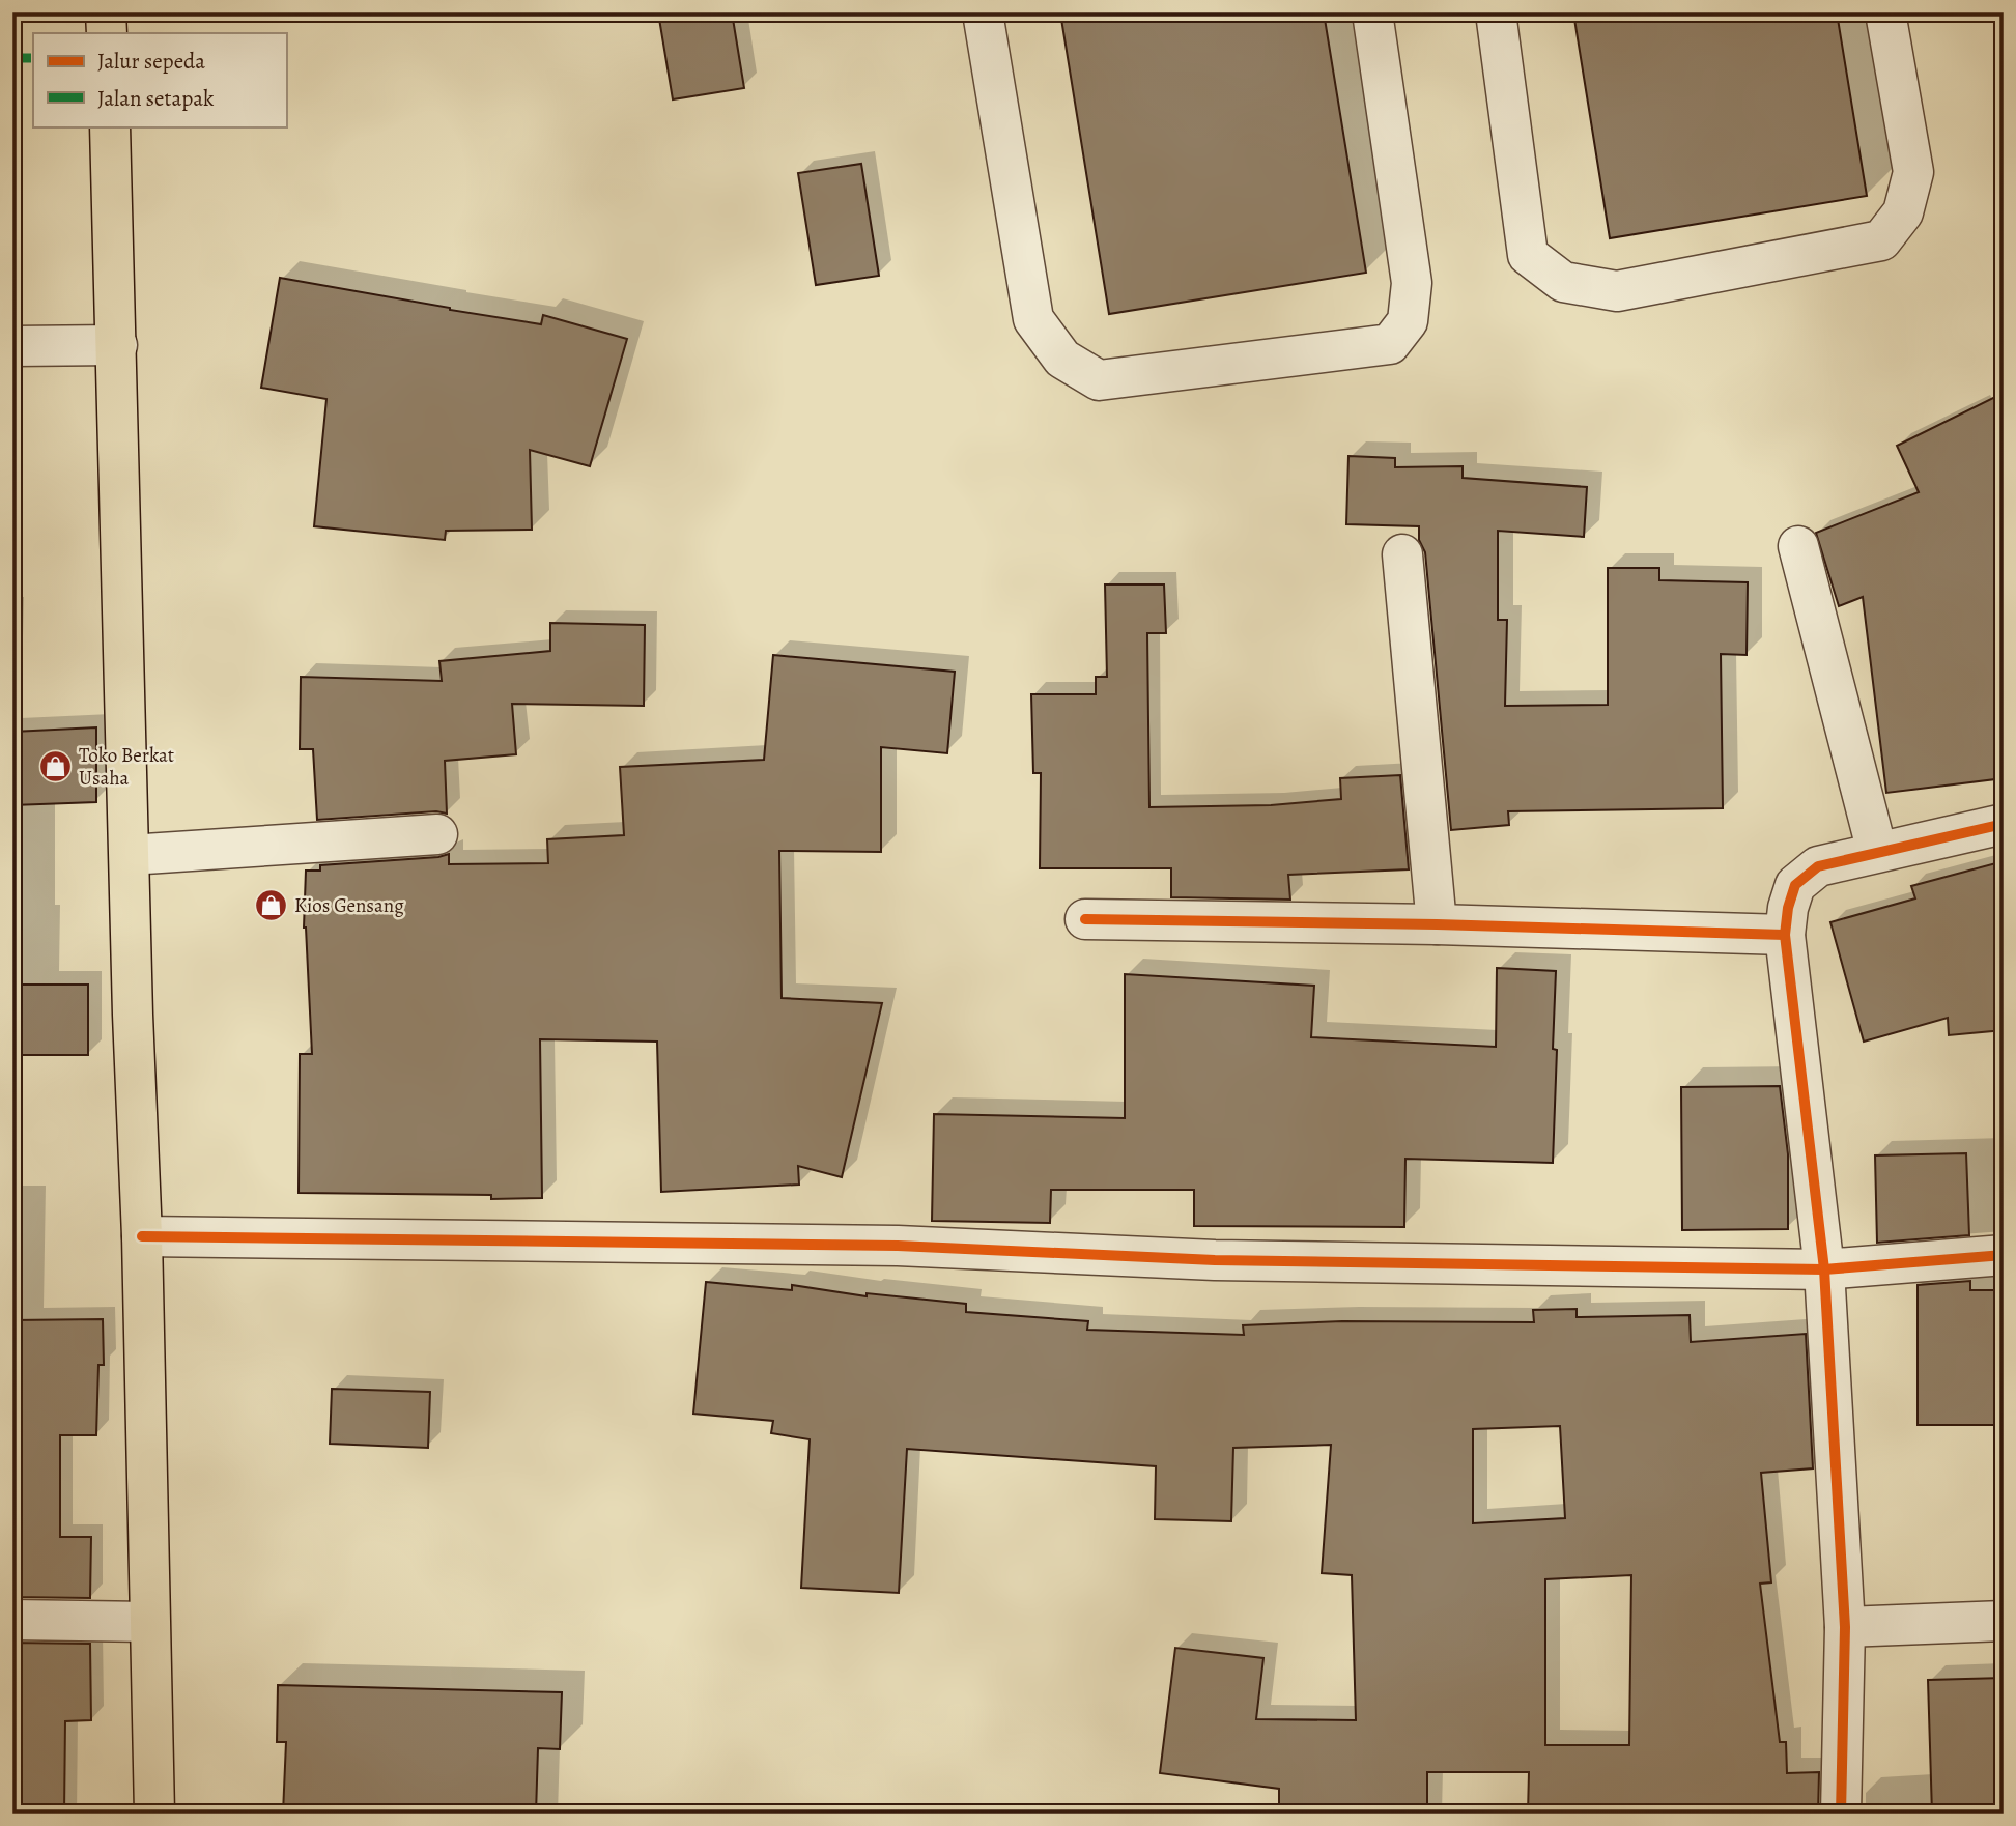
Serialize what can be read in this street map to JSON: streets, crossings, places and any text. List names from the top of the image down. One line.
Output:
{"places":{"shop":["Toko Berkat Usaha","Kios Gensang"]},"legend":["Jalur sepeda","Jalan setapak"]}
